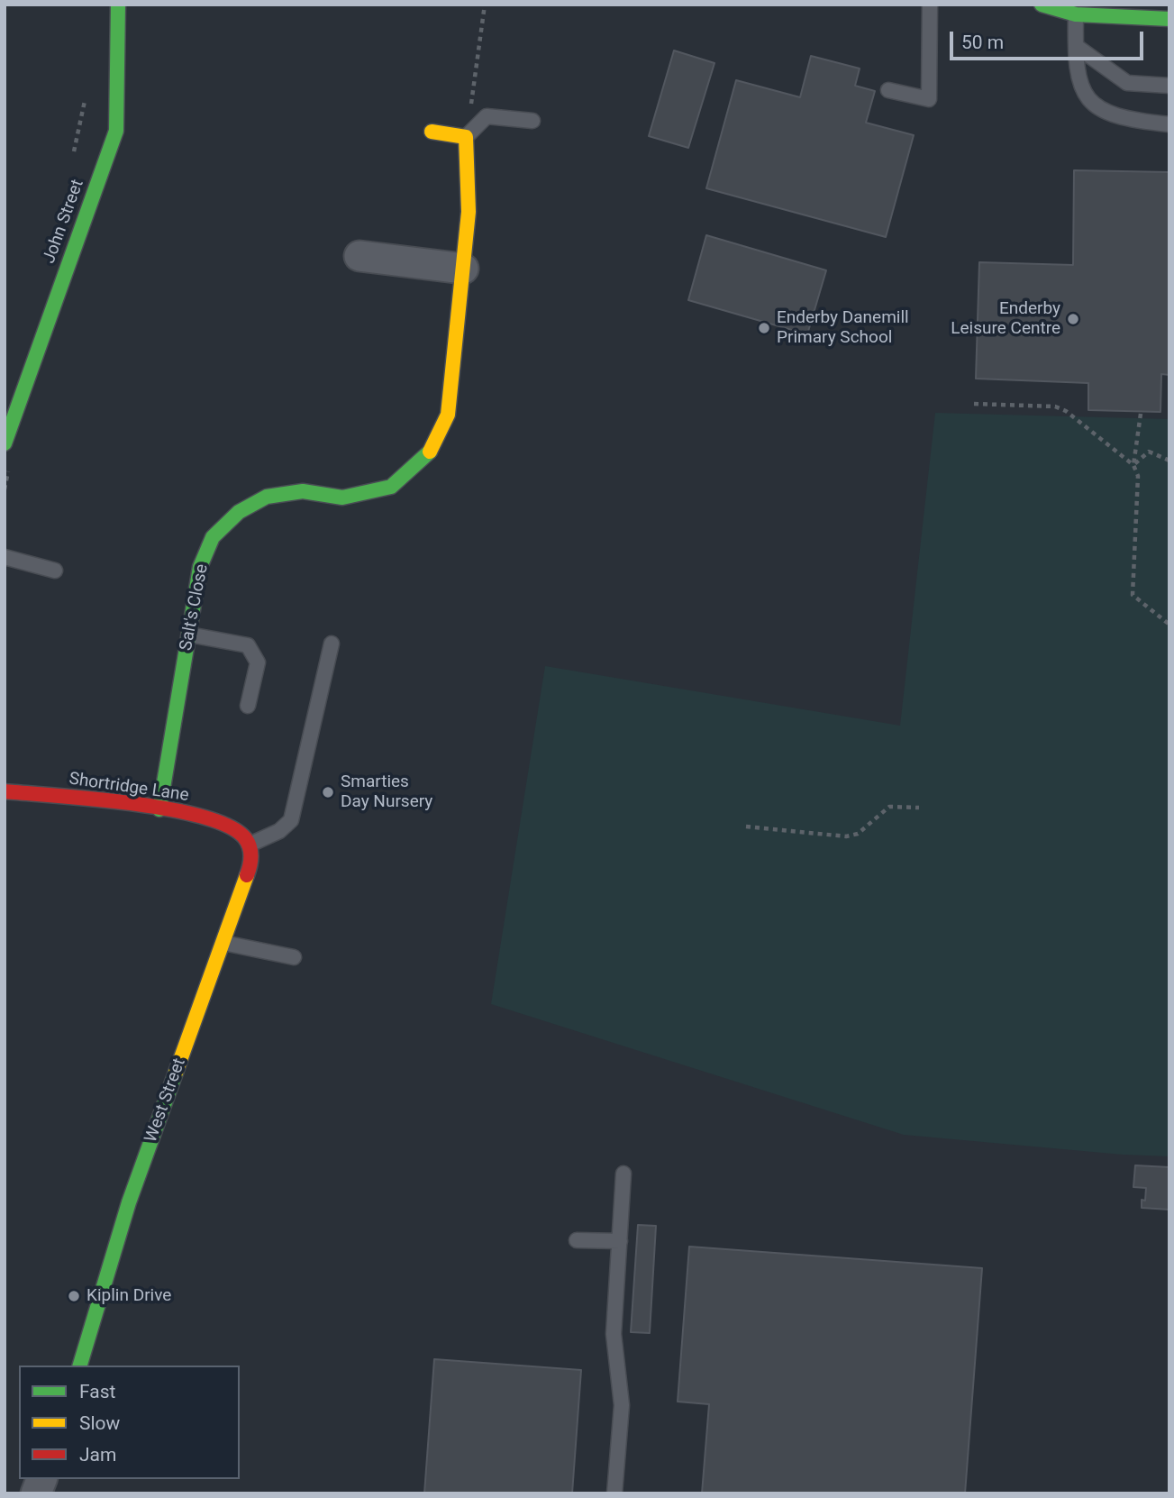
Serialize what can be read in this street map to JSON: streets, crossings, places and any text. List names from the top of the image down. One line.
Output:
{"streets":{"street":["John Street","Salt's Close","Shortridge Lane","West Street"]},"crossings":[["Salt's Close","Shortridge Lane"],["Shortridge Lane","West Street"]],"places":["Enderby Leisure Centre","Enderby Danemill Primary School","Smarties Day Nursery","Kiplin Drive"],"legend":["Fast","Slow","Jam"],"scale_bar":"50 m"}
